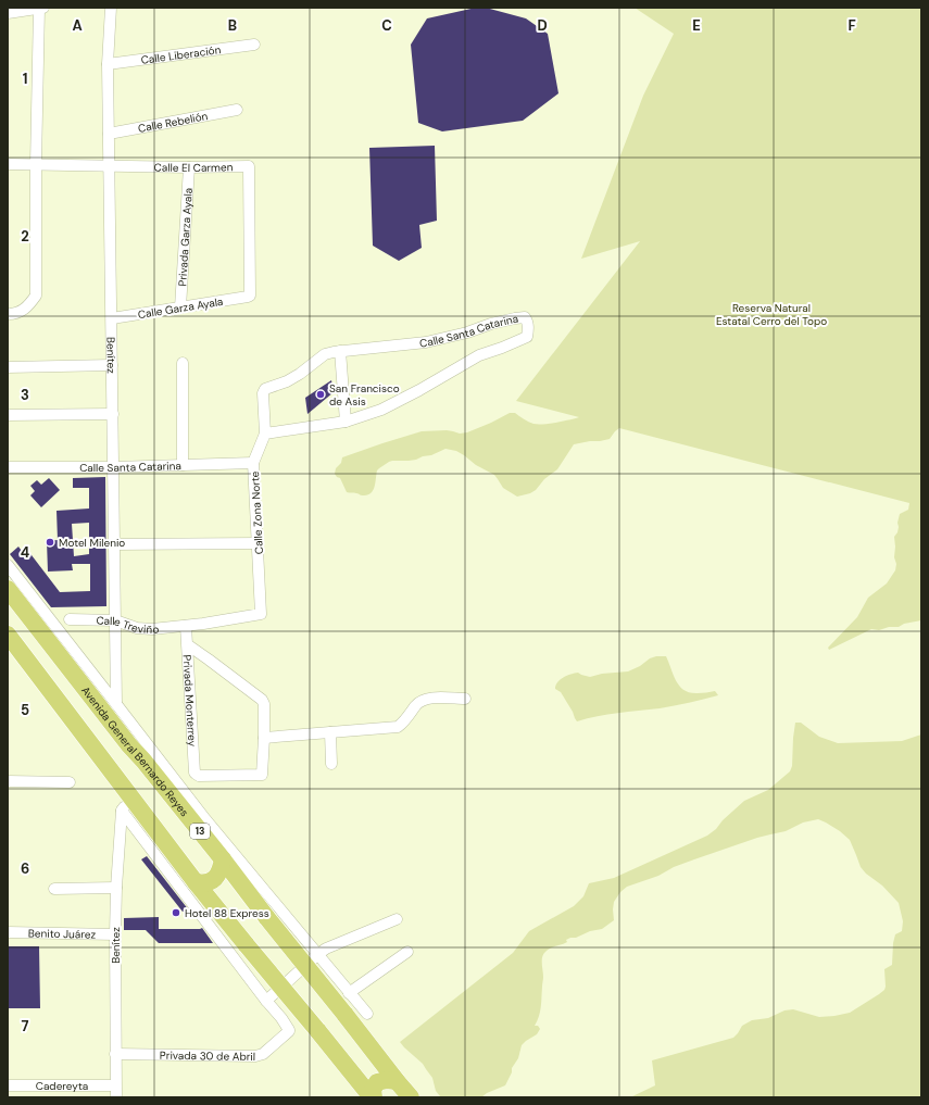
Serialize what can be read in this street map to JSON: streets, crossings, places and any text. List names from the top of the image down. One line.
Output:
{"streets":{"main road":["Avenida General Bernardo Reyes","13"],"street":["Calle Liberación","Calle Rebelión","Calle El Carmen","Privada Garza Ayala","Calle Garza Ayala","Calle Santa Catarina","Benítez","Calle Zona Norte","Calle Treviño","Privada Monterrey","Benito Juárez","Privada 30 de Abril","Cadereyta"]},"crossings":[["Calle Liberación","Benítez"],["Calle Rebelión","Benítez"],["Calle El Carmen","Privada Garza Ayala"],["Calle El Carmen","Calle Garza Ayala"],["Calle El Carmen","Benítez"],["Privada Garza Ayala","Calle Garza Ayala"],["Calle Garza Ayala","Benítez"],["Calle Santa Catarina","Benítez"],["Calle Santa Catarina","Calle Zona Norte"],["Benítez","Calle Treviño"],["Benítez","Benito Juárez"],["Benítez","Privada 30 de Abril"],["Benítez","Cadereyta"],["Calle Zona Norte","Calle Treviño"],["Calle Treviño","Privada Monterrey"]],"parks":["Reserva Natural Estatal Cerro del Topo"],"places":["San Francisco de Asis","Motel Milenio","Hotel 88 Express"],"grid":{"columns":["A","B","C","D","E","F"],"rows":["1","2","3","4","5","6","7"]}}
